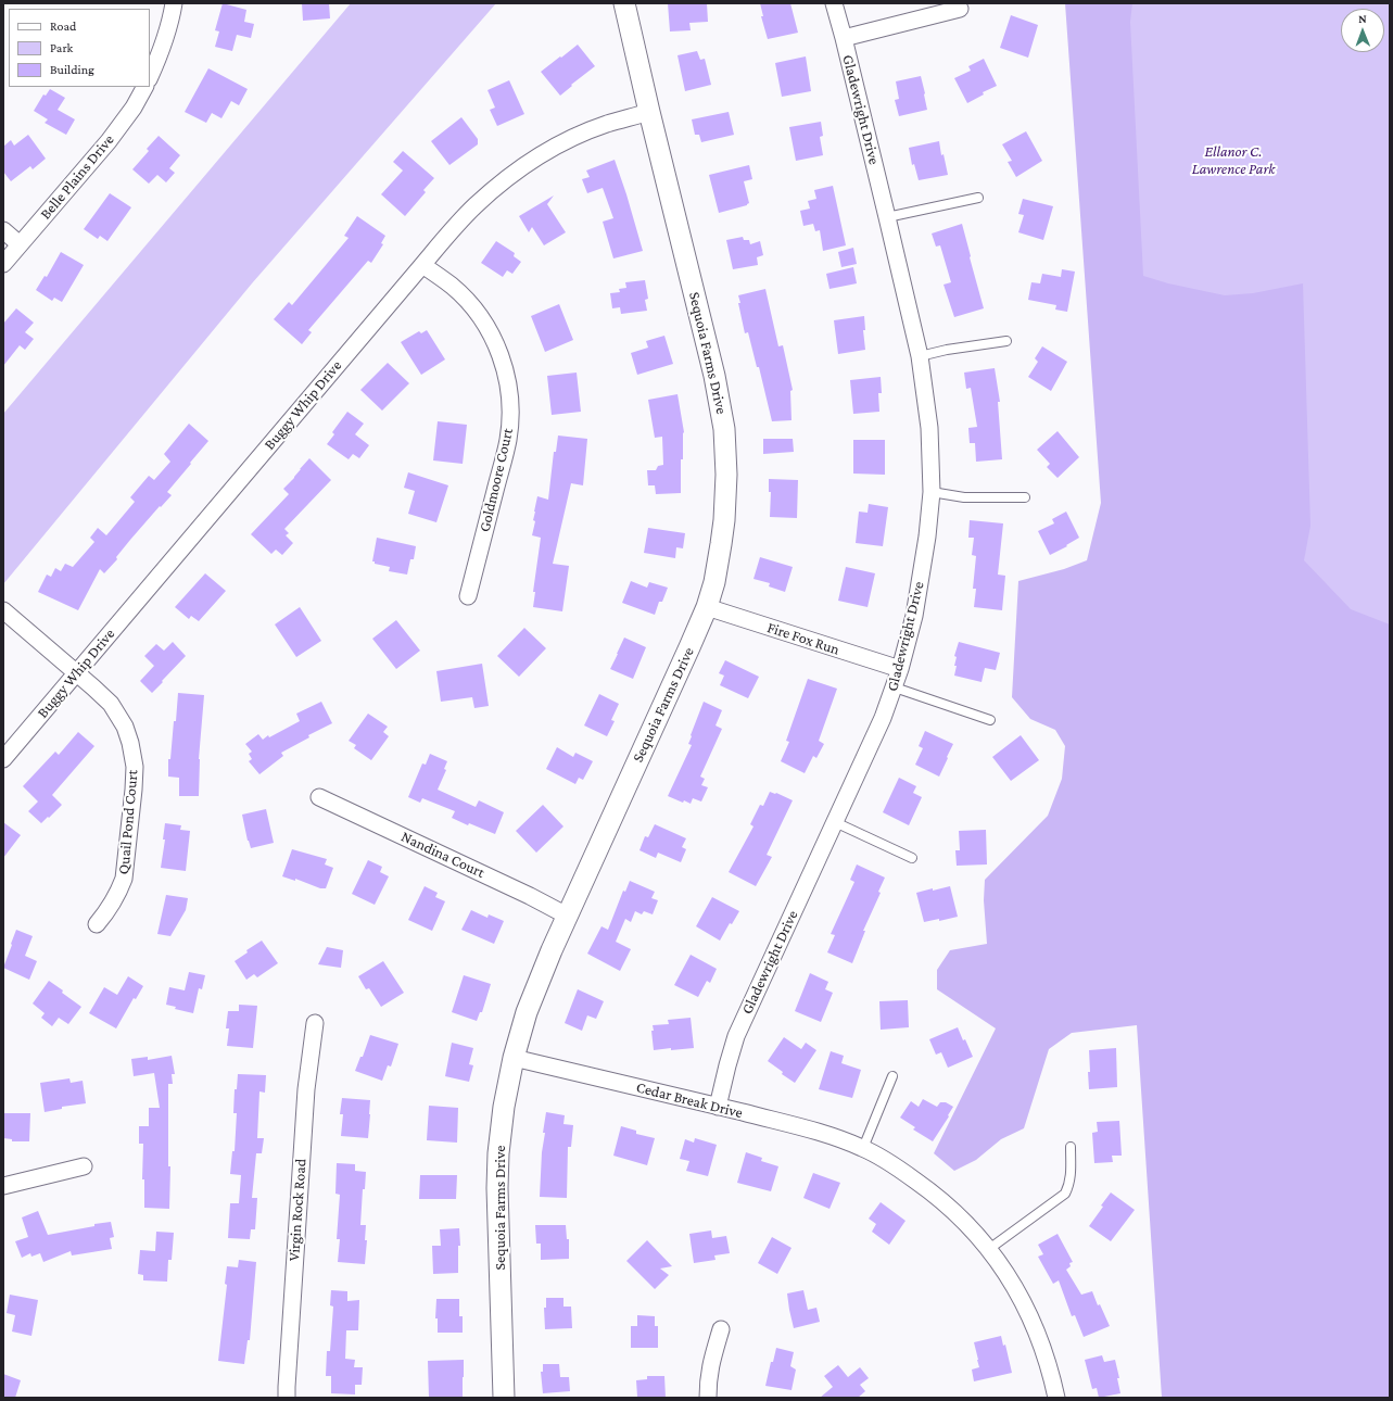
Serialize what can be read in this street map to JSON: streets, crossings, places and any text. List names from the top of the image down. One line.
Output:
{"streets":{"street":["Gladewright Drive","Belle Plains Drive","Sequoia Farms Drive","Buggy Whip Drive","Goldmoore Court","Fire Fox Run","Quail Pond Court","Nandina Court","Cedar Break Drive","Virgin Rock Road"]},"crossings":[["Gladewright Drive","Fire Fox Run"],["Gladewright Drive","Cedar Break Drive"],["Sequoia Farms Drive","Buggy Whip Drive"],["Sequoia Farms Drive","Fire Fox Run"],["Sequoia Farms Drive","Nandina Court"],["Sequoia Farms Drive","Cedar Break Drive"],["Buggy Whip Drive","Goldmoore Court"],["Buggy Whip Drive","Quail Pond Court"]],"parks":["Ellanor C. Lawrence Park"],"legend":["Road","Park","Building"],"north":"top"}
